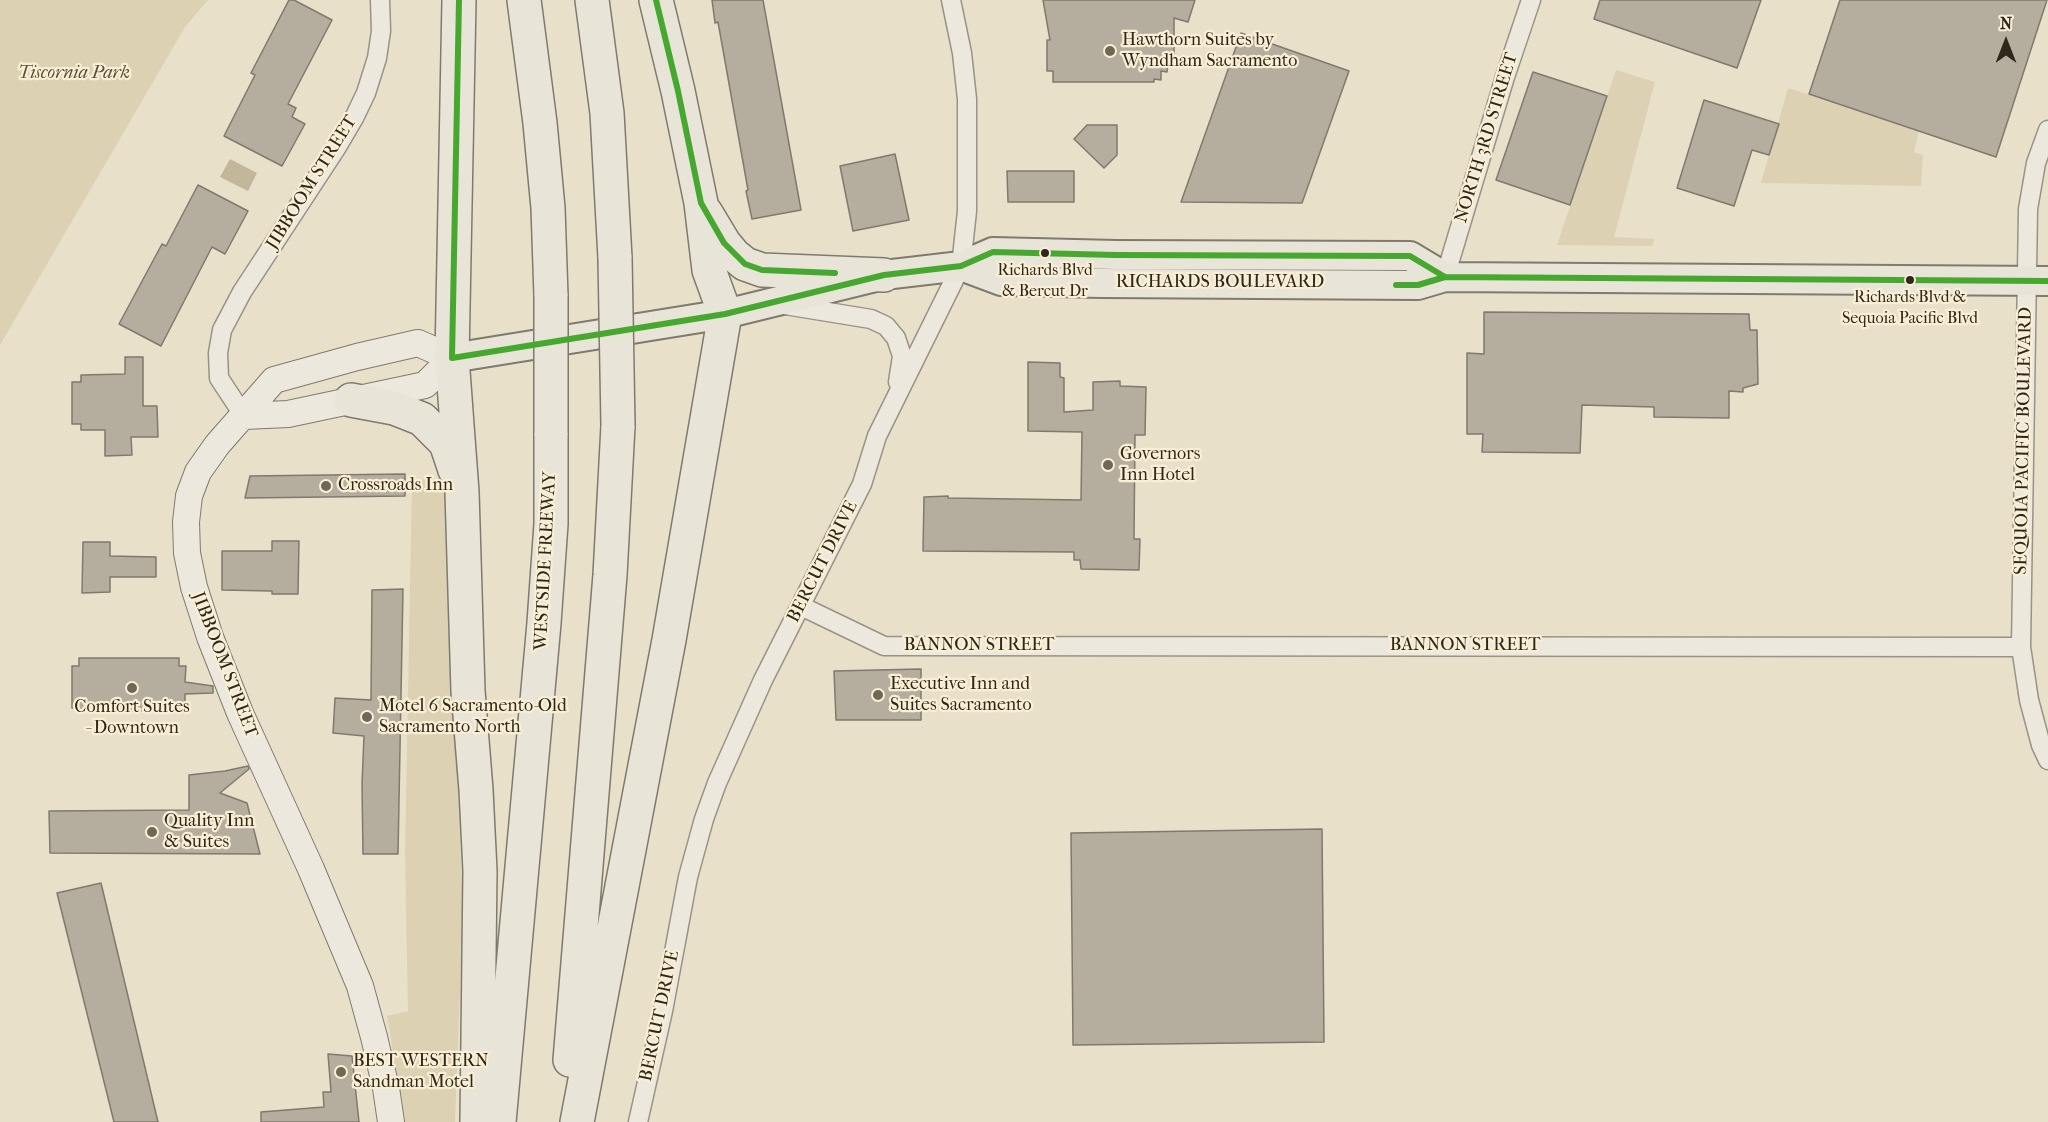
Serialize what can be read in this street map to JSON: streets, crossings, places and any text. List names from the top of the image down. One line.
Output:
{"streets":{"highway":["WESTSIDE FREEWAY"],"main road":["RICHARDS BOULEVARD"],"street":["NORTH 3RD STREET","JIBBOOM STREET","SEQUOIA PACIFIC BOULEVARD","BERCUT DRIVE","BANNON STREET"]},"crossings":[["NORTH 3RD STREET","RICHARDS BOULEVARD"],["RICHARDS BOULEVARD","BERCUT DRIVE"],["SEQUOIA PACIFIC BOULEVARD","BANNON STREET"],["BERCUT DRIVE","BANNON STREET"]],"parks":["Tiscornia Park"],"places":["Hawthorn Suites by Wyndham Sacramento","Richards Blvd & Bercut Dr","Richards Blvd & Sequoia Pacific Blvd","Governors Inn Hotel","Crossroads Inn","Comfort Suites - Downtown","Executive Inn and Suites Sacramento","Motel 6 Sacramento-Old Sacramento North","Quality Inn & Suites","BEST WESTERN Sandman Motel"],"north":"top"}
